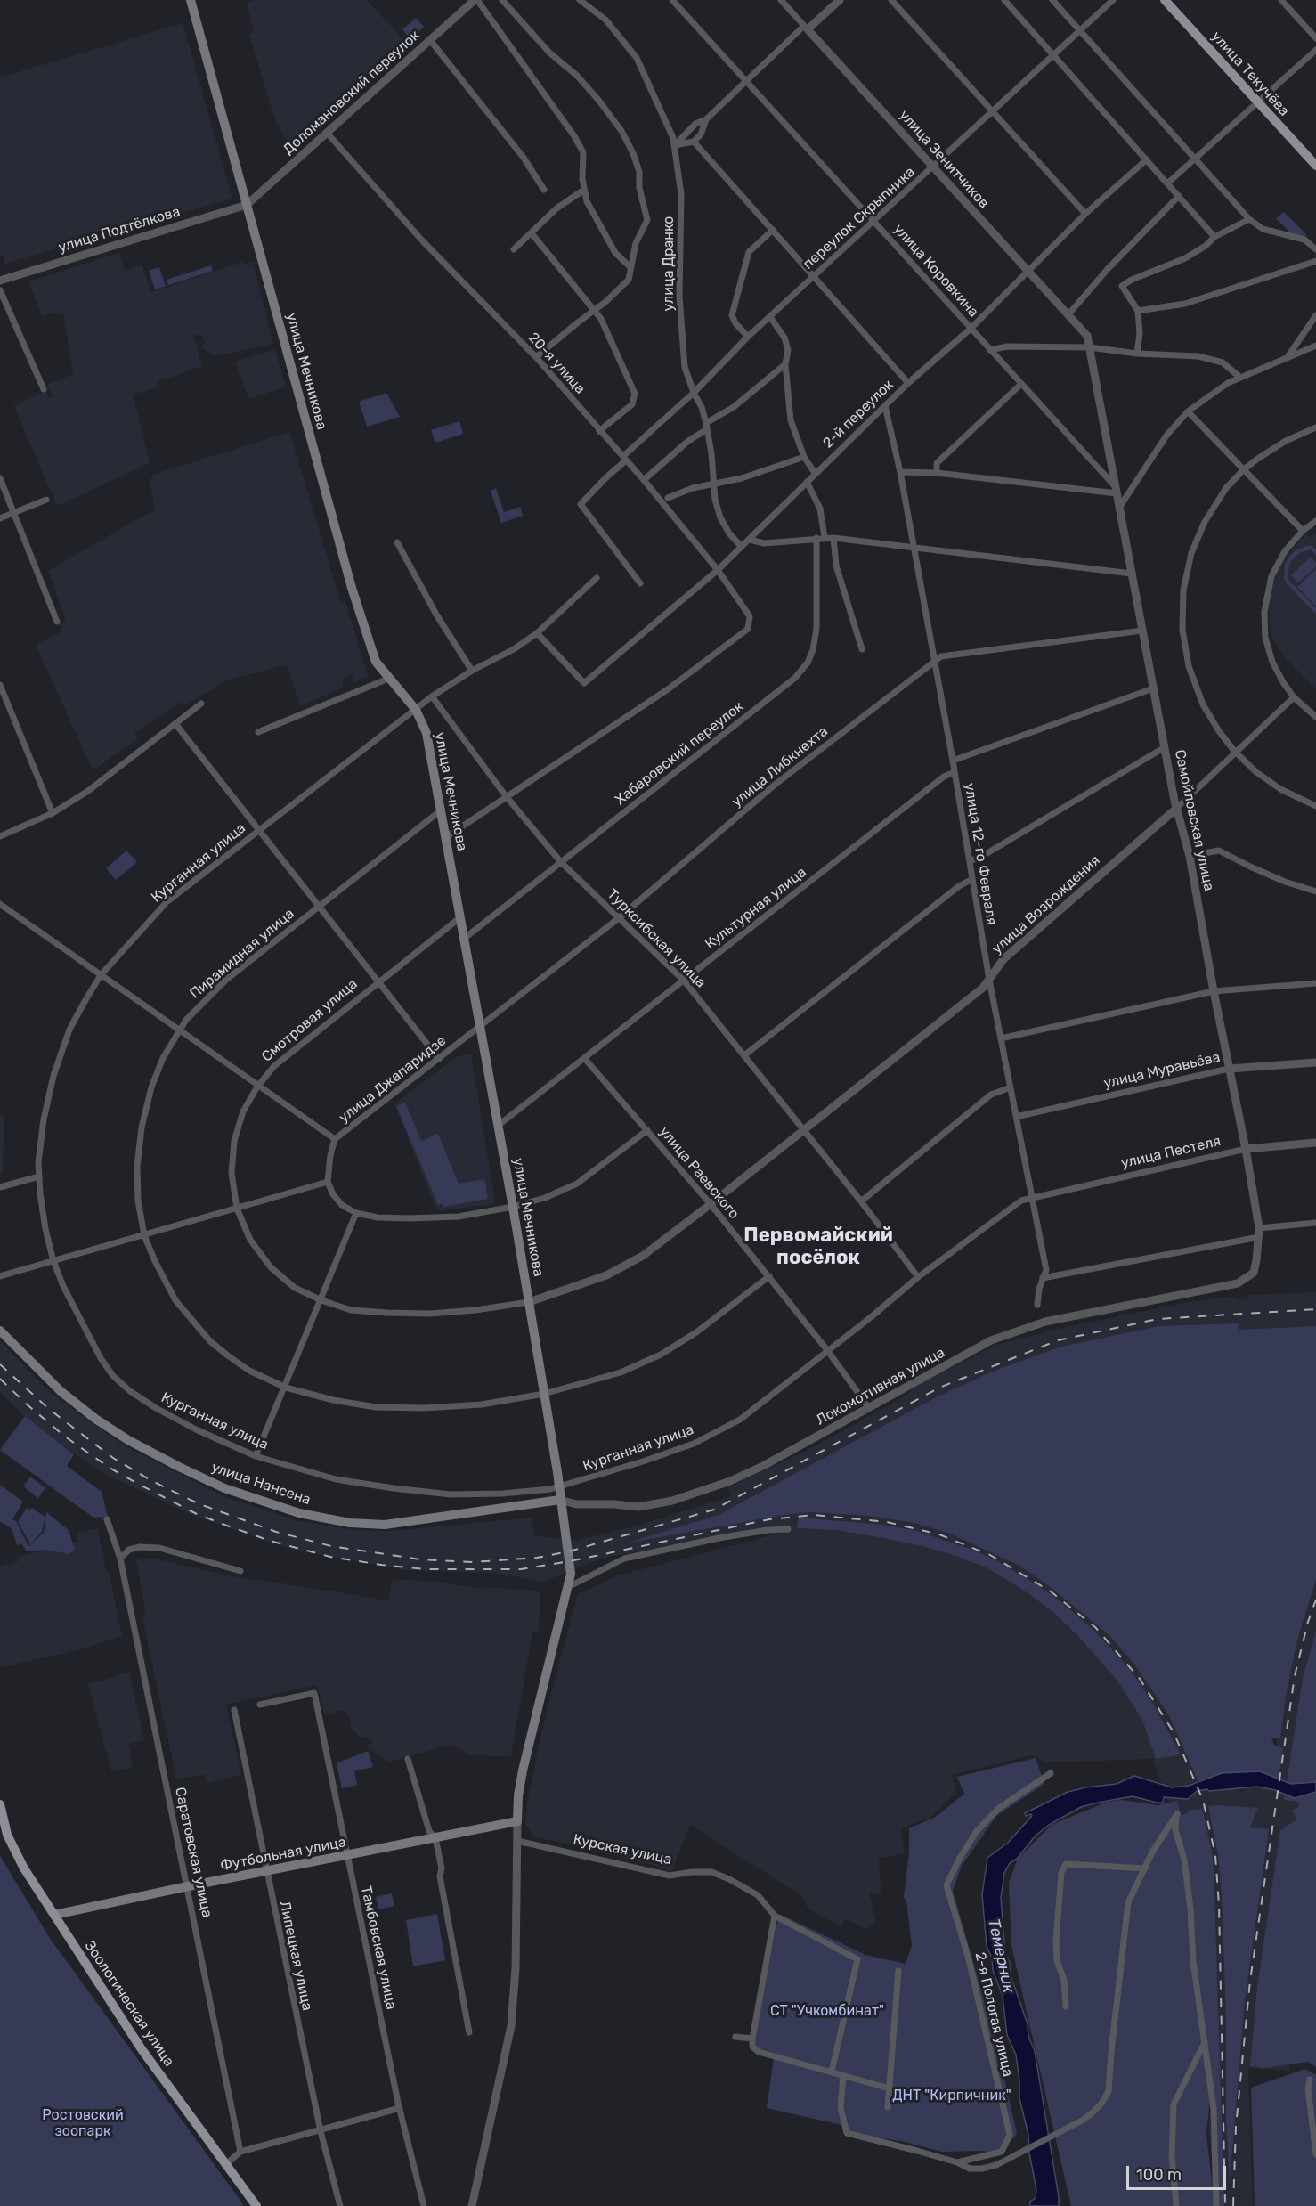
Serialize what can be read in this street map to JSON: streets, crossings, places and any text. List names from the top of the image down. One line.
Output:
{"streets":{"main road":["улица Текучёва","улица Мечникова","улица Нансена","Футбольная улица","Зоологическая улица"],"street":["Доломановский переулок","улица Зенитчиков","переулок Скрыпника","улица Подтёлкова","улица Дранко","улица Коровкина","20-я улица","2-й переулок","Хабаровский переулок","улица Либкнехта","Самойловская улица","улица 12-го Февраля","Курганная улица","улица Возрождения","Культурная улица","Турксибская улица","Пирамидная улица","Смотровая улица","улица Муравьёва","улица Джапаридзе","улица Пестеля","улица Раевского","Локомотивная улица","Курская улица","Саратовская улица","Тамбовская улица","Липецкая улица","2-я Пологая улица"]},"crossings":[["Доломановский переулок","улица Подтёлкова"],["Доломановский переулок","20-я улица"],["Доломановский переулок","улица Мечникова"],["улица Зенитчиков","переулок Скрыпника"],["улица Зенитчиков","2-й переулок"],["улица Зенитчиков","Самойловская улица"],["переулок Скрыпника","улица Дранко"],["переулок Скрыпника","улица Коровкина"],["переулок Скрыпника","20-я улица"],["улица Подтёлкова","улица Мечникова"],["улица Дранко","2-й переулок"],["улица Коровкина","2-й переулок"],["улица Коровкина","Самойловская улица"],["20-я улица","2-й переулок"],["20-я улица","Турксибская улица"],["улица Мечникова","Хабаровский переулок"],["улица Мечникова","улица Либкнехта"],["улица Мечникова","Курганная улица"],["улица Мечникова","Культурная улица"],["улица Мечникова","Пирамидная улица"],["улица Мечникова","Смотровая улица"],["улица Мечникова","улица Джапаридзе"],["улица Мечникова","Локомотивная улица"],["улица Мечникова","улица Нансена"],["2-й переулок","улица 12-го Февраля"],["2-й переулок","Курганная улица"],["Хабаровский переулок","Турксибская улица"],["улица Либкнехта","Самойловская улица"],["улица Либкнехта","улица 12-го Февраля"],["улица Либкнехта","Турксибская улица"],["улица Либкнехта","улица Джапаридзе"],["Самойловская улица","улица Возрождения"],["Самойловская улица","улица Муравьёва"],["Самойловская улица","улица Пестеля"],["Самойловская улица","Локомотивная улица"],["улица 12-го Февраля","улица Возрождения"],["улица 12-го Февраля","Культурная улица"],["улица 12-го Февраля","улица Муравьёва"],["улица 12-го Февраля","улица Пестеля"],["Курганная улица","Турксибская улица"],["Курганная улица","улица Пестеля"],["Курганная улица","улица Раевского"],["улица Возрождения","Турксибская улица"],["улица Возрождения","Смотровая улица"],["улица Возрождения","улица Раевского"],["Культурная улица","Турксибская улица"],["Культурная улица","улица Раевского"],["Турксибская улица","улица Пестеля"],["Пирамидная улица","улица Раевского"],["Смотровая улица","улица Раевского"],["улица Раевского","Локомотивная улица"],["Локомотивная улица","улица Нансена"],["Саратовская улица","Футбольная улица"],["Футбольная улица","Тамбовская улица"],["Футбольная улица","Липецкая улица"],["Футбольная улица","Зоологическая улица"]],"districts":["Первомайский посёлок"],"water":["Темерник"],"parks":["СТ \"Учкомбинат\"","ДНТ \"Кирпичник\"","Ростовский зоопарк"],"scale_bar":"100 m"}
